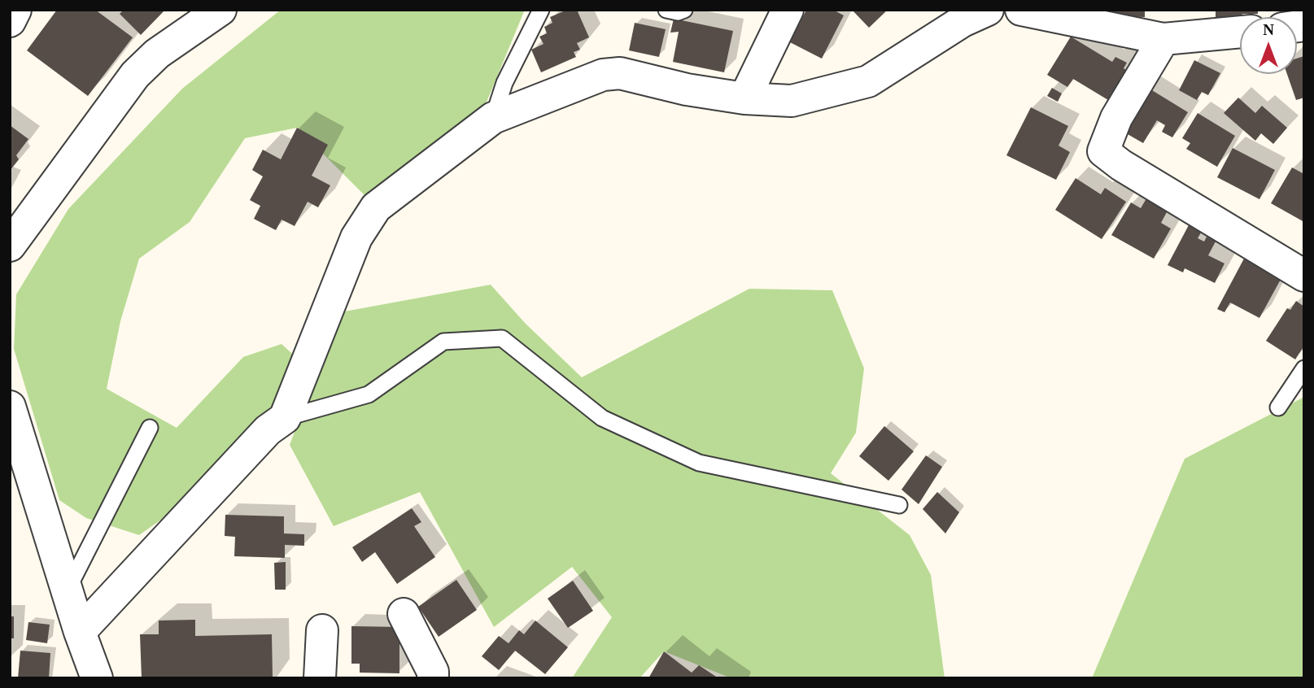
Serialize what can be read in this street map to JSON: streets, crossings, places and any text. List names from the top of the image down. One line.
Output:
{"north":"top"}
